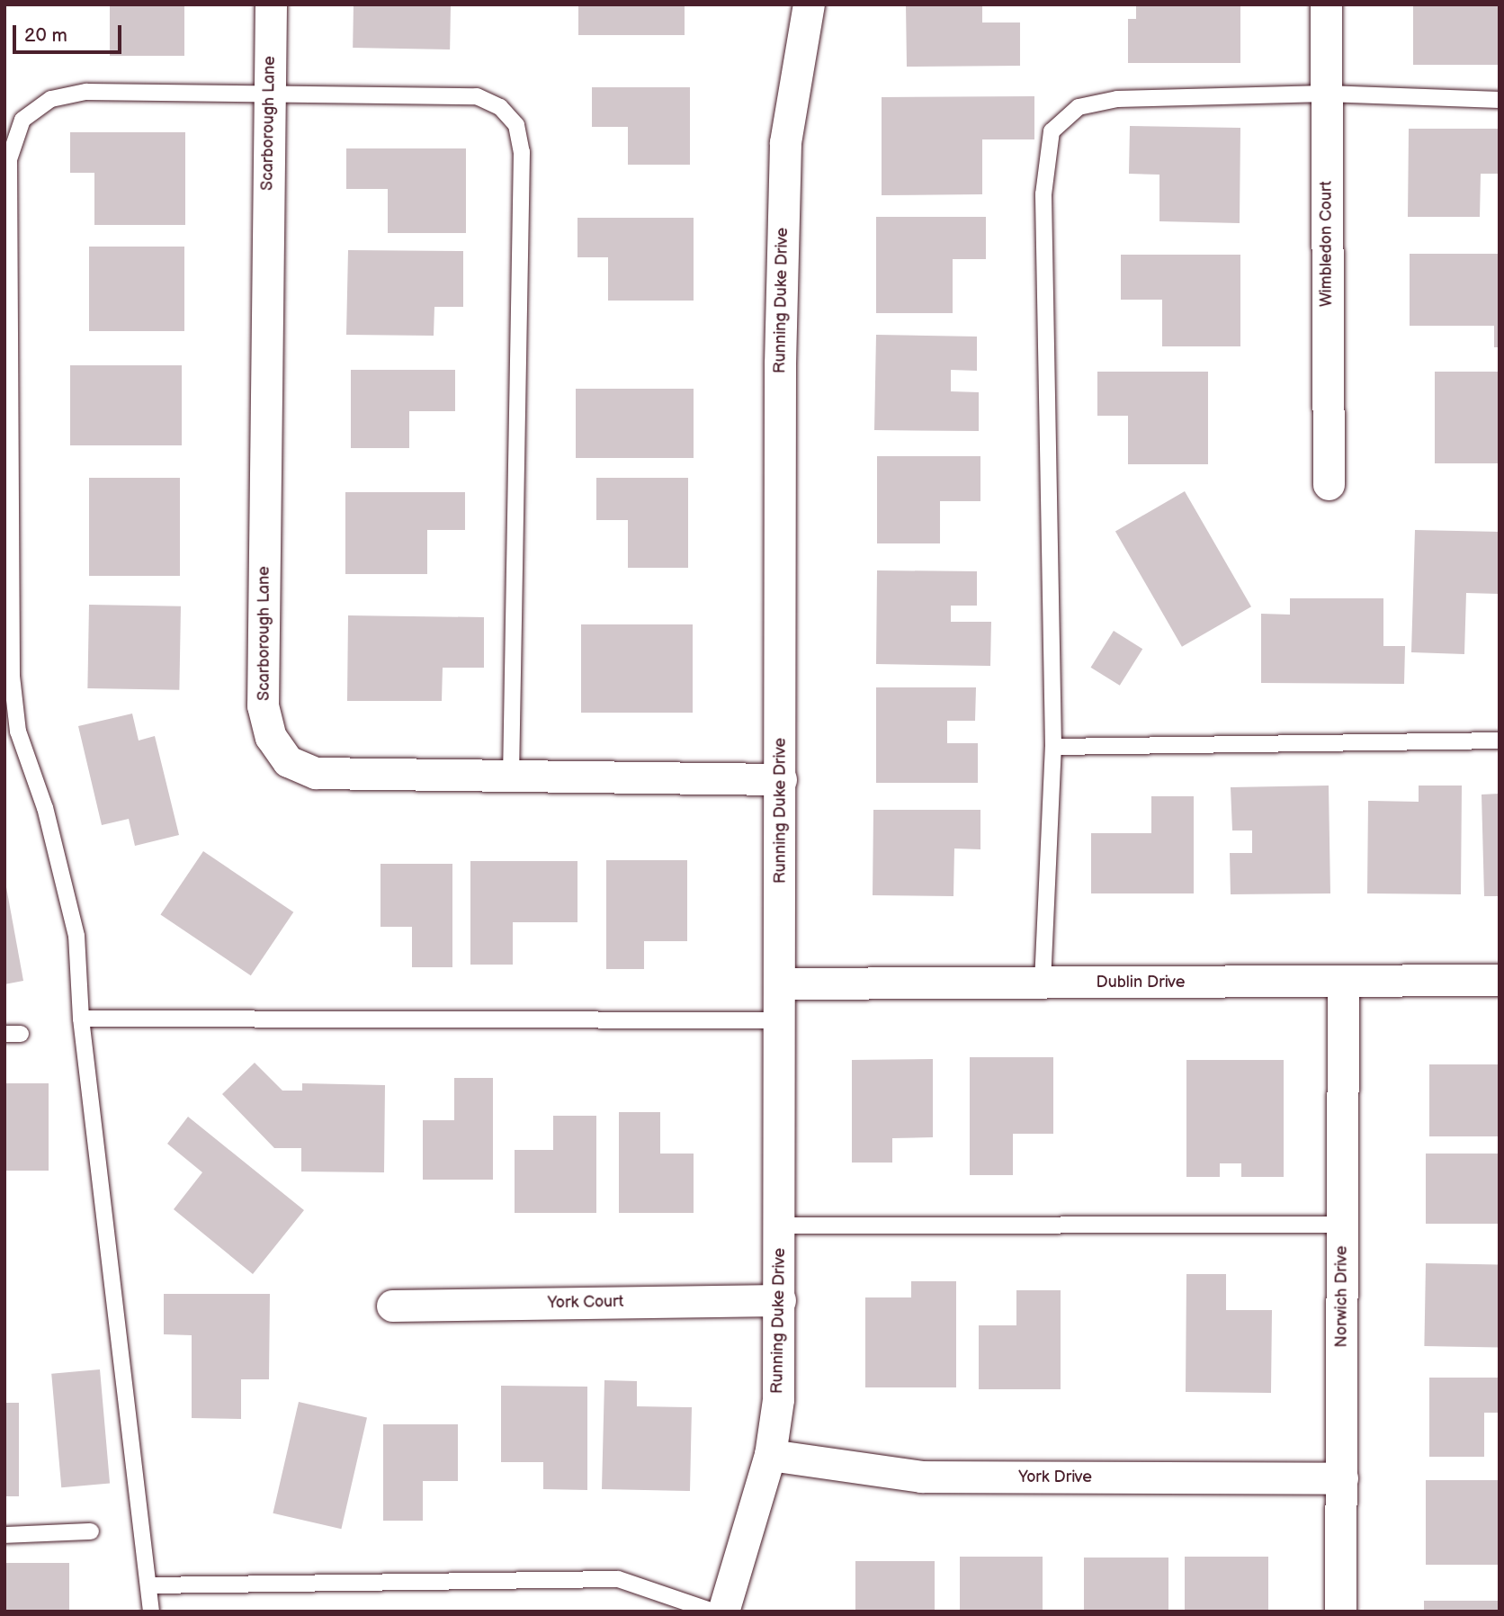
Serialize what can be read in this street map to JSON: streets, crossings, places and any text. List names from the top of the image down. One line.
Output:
{"streets":{"street":["Scarborough Lane","Wimbledon Court","Running Duke Drive","Dublin Drive","Norwich Drive","York Court","York Drive"]},"crossings":[["Scarborough Lane","Running Duke Drive"],["Running Duke Drive","Dublin Drive"],["Running Duke Drive","York Court"],["Running Duke Drive","York Drive"],["Dublin Drive","Norwich Drive"],["Norwich Drive","York Drive"]],"scale_bar":"20 m"}
